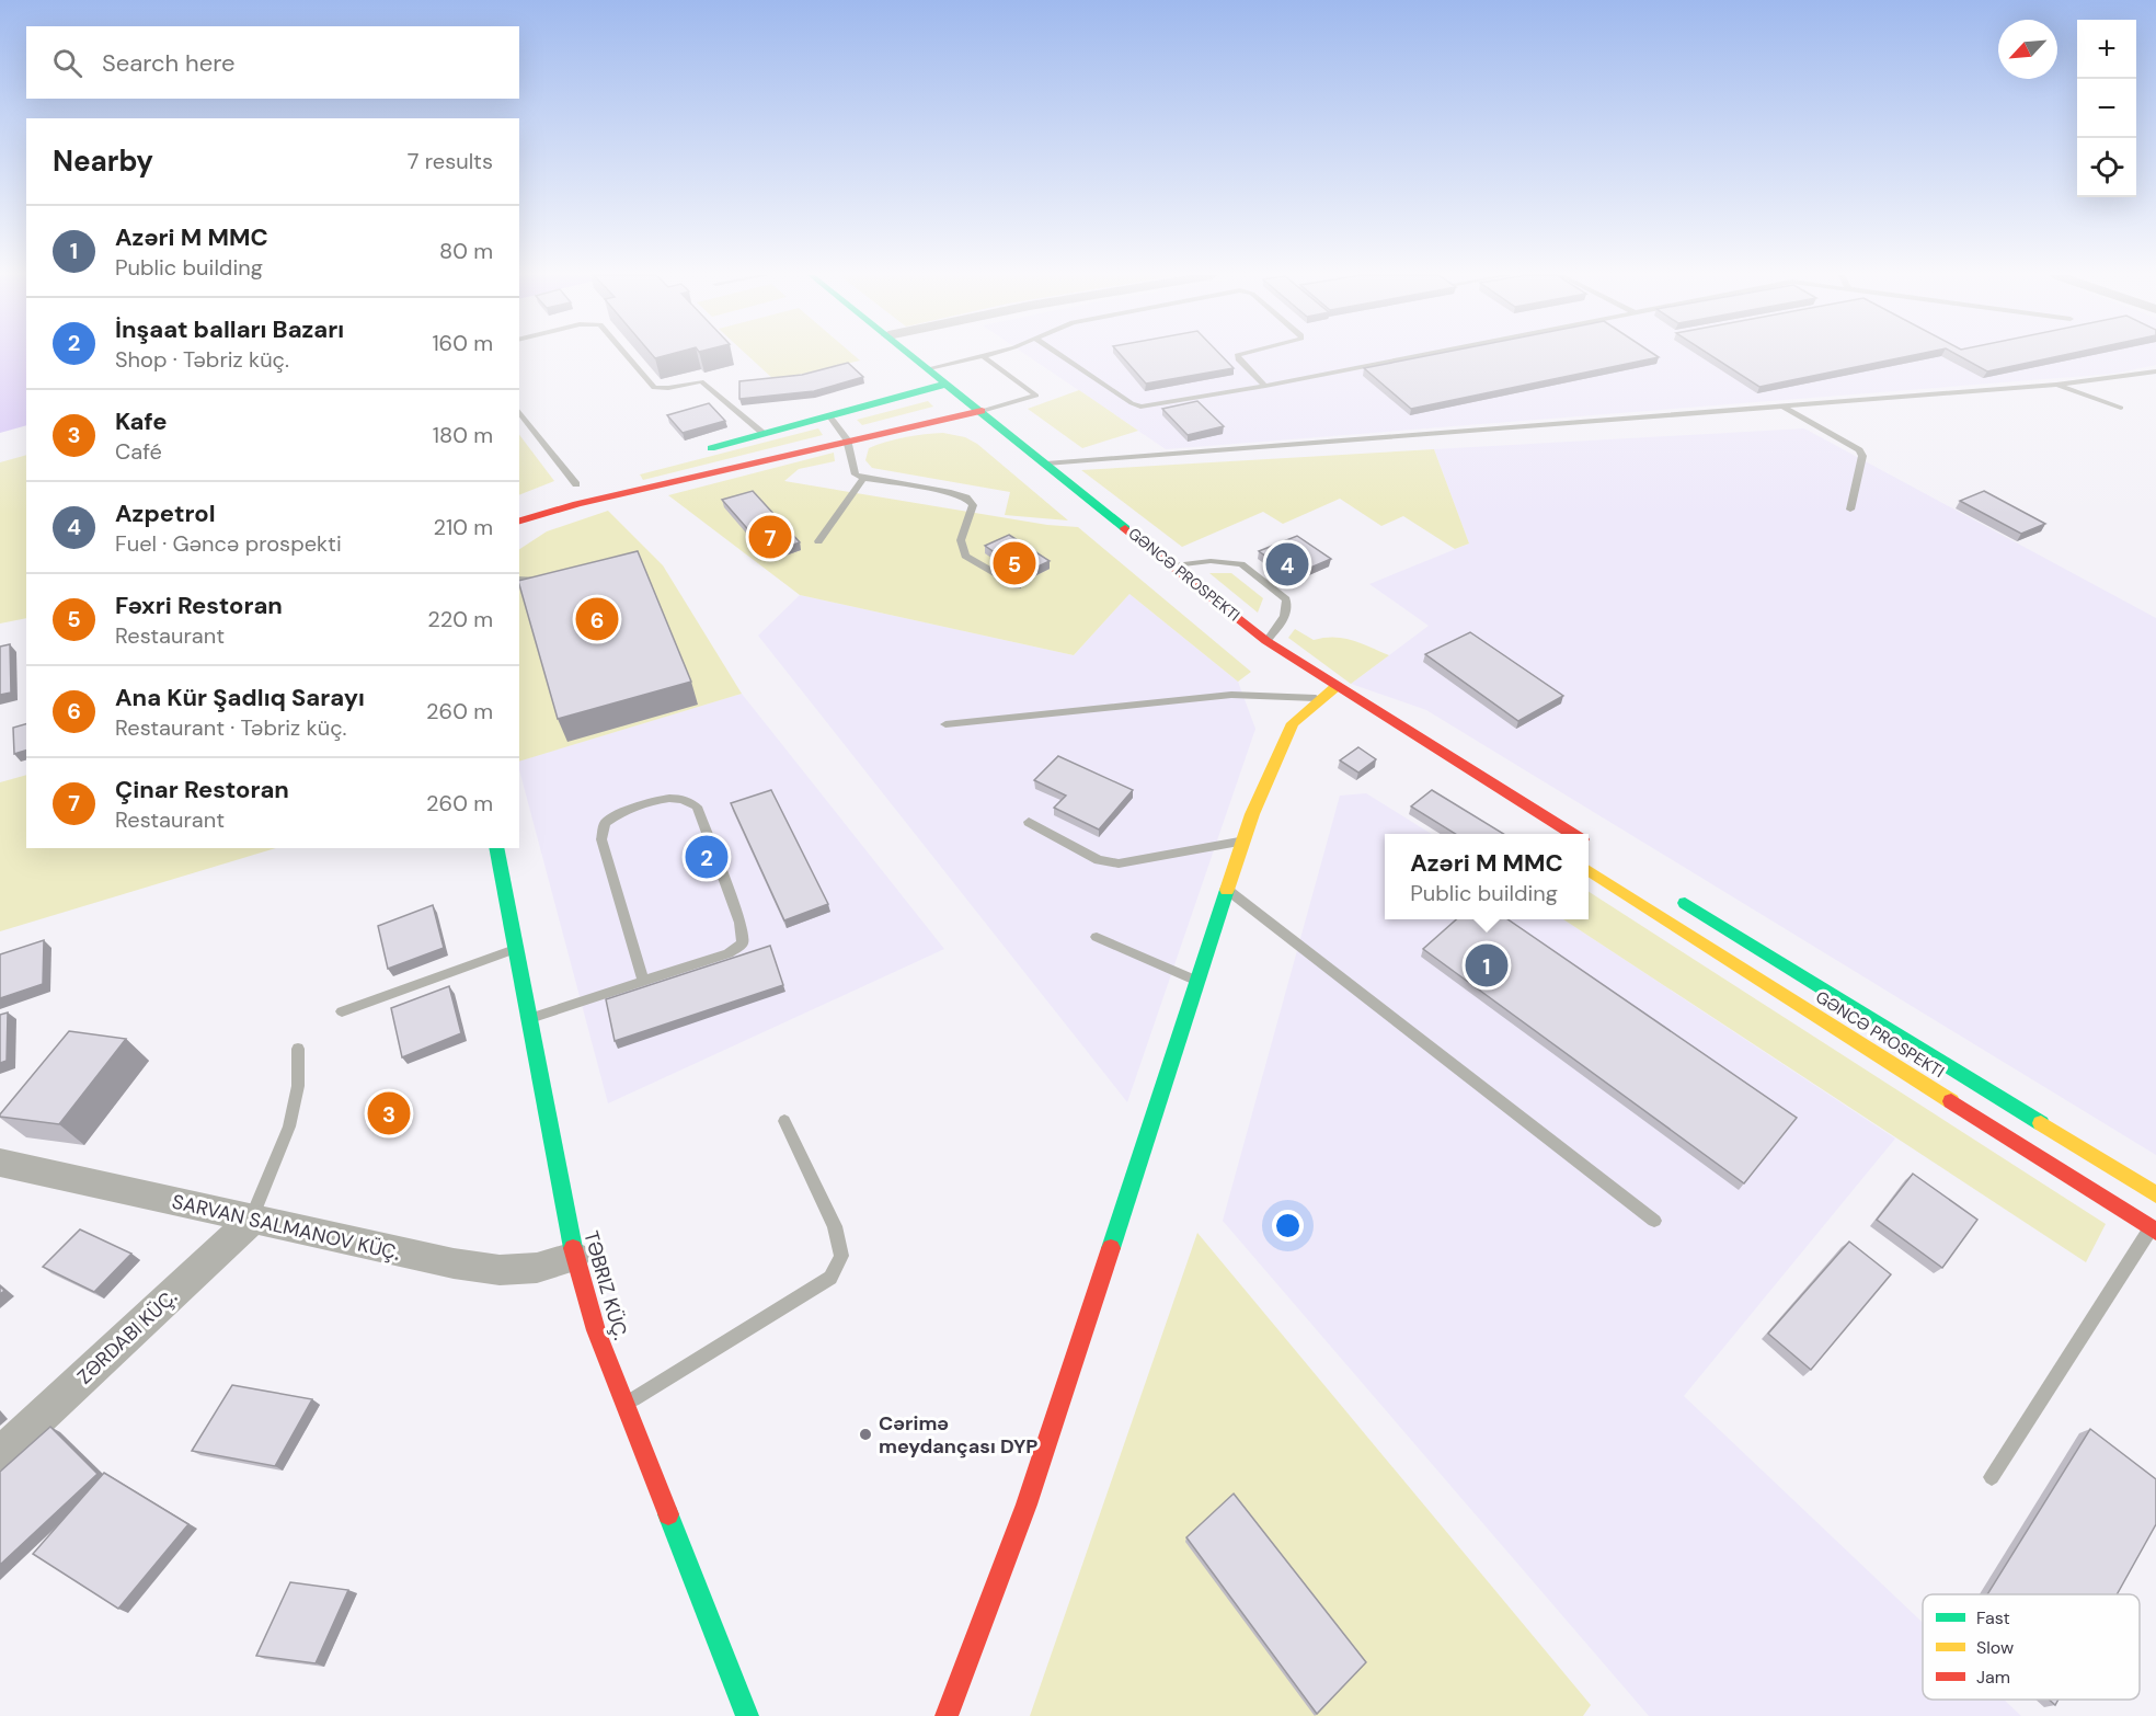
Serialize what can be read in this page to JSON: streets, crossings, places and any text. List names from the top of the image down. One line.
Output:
{"streets":{"main road":["GƏNCƏ PROSPEKTI","TƏBRIZ KÜÇ."],"street":["SARVAN SALMANOV KÜÇ.","ZƏRDABI KÜÇ."]},"crossings":[["SARVAN SALMANOV KÜÇ.","TƏBRIZ KÜÇ."],["SARVAN SALMANOV KÜÇ.","ZƏRDABI KÜÇ."]],"places":["Cərimə meydançası DYP"],"legend":["Fast","Slow","Jam"],"north":"bottom left","page":{"map_buttons":["+","−"],"search":"Search here","heading":["Nearby","7 results"],"list":[{"mark":"1","name":"Azəri M MMC","note":"Public building","value":"80 m"},{"mark":"2","name":"İnşaat balları Bazarı","note":"Shop · Təbriz küç.","value":"160 m"},{"mark":"3","name":"Kafe","note":"Café","value":"180 m"},{"mark":"4","name":"Azpetrol","note":"Fuel · Gəncə prospekti","value":"210 m"},{"mark":"5","name":"Fəxri Restoran","note":"Restaurant","value":"220 m"},{"mark":"6","name":"Ana Kür Şadlıq Sarayı","note":"Restaurant · Təbriz küç.","value":"260 m"},{"mark":"7","name":"Çinar Restoran","note":"Restaurant","value":"260 m"}],"pins":["7","5","4","6","2","1","3"],"popup":["Azəri M MMC","Public building"]}}
